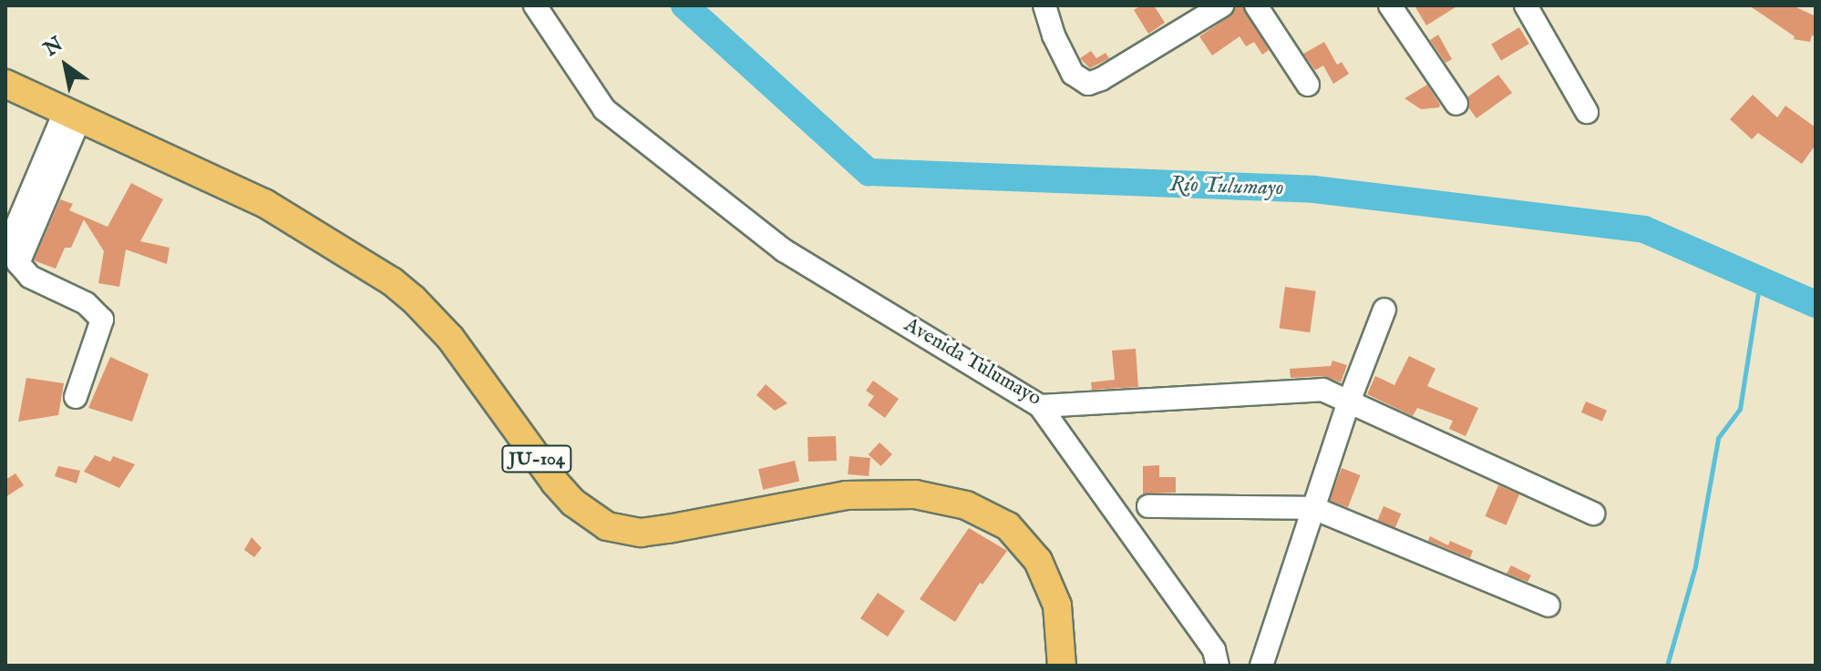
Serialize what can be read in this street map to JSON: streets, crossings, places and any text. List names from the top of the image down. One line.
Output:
{"streets":{"main road":["JU-104"],"street":["Avenida Tulumayo"]},"water":["Río Tulumayo"],"north":"top left"}
